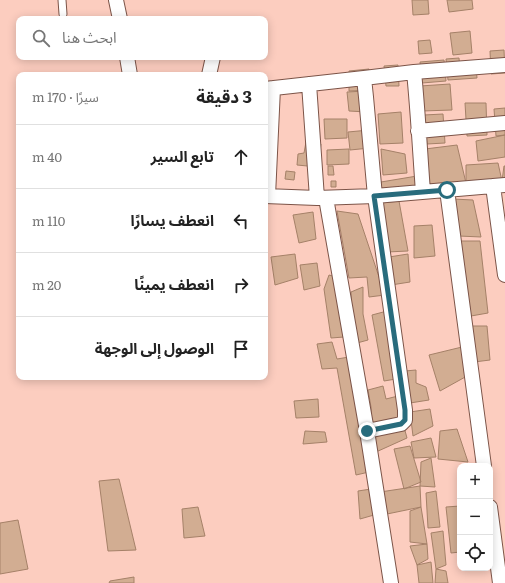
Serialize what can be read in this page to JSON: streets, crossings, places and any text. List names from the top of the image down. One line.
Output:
{"page":{"search":"ابحث هنا","heading":["3 دقيقة","سيرًا · 170 m"],"list":[["تابع السير","40 m"],["انعطف يسارًا","110 m"],["انعطف يمينًا","20 m"],"الوصول إلى الوجهة"],"map_buttons":["+","−"]}}
